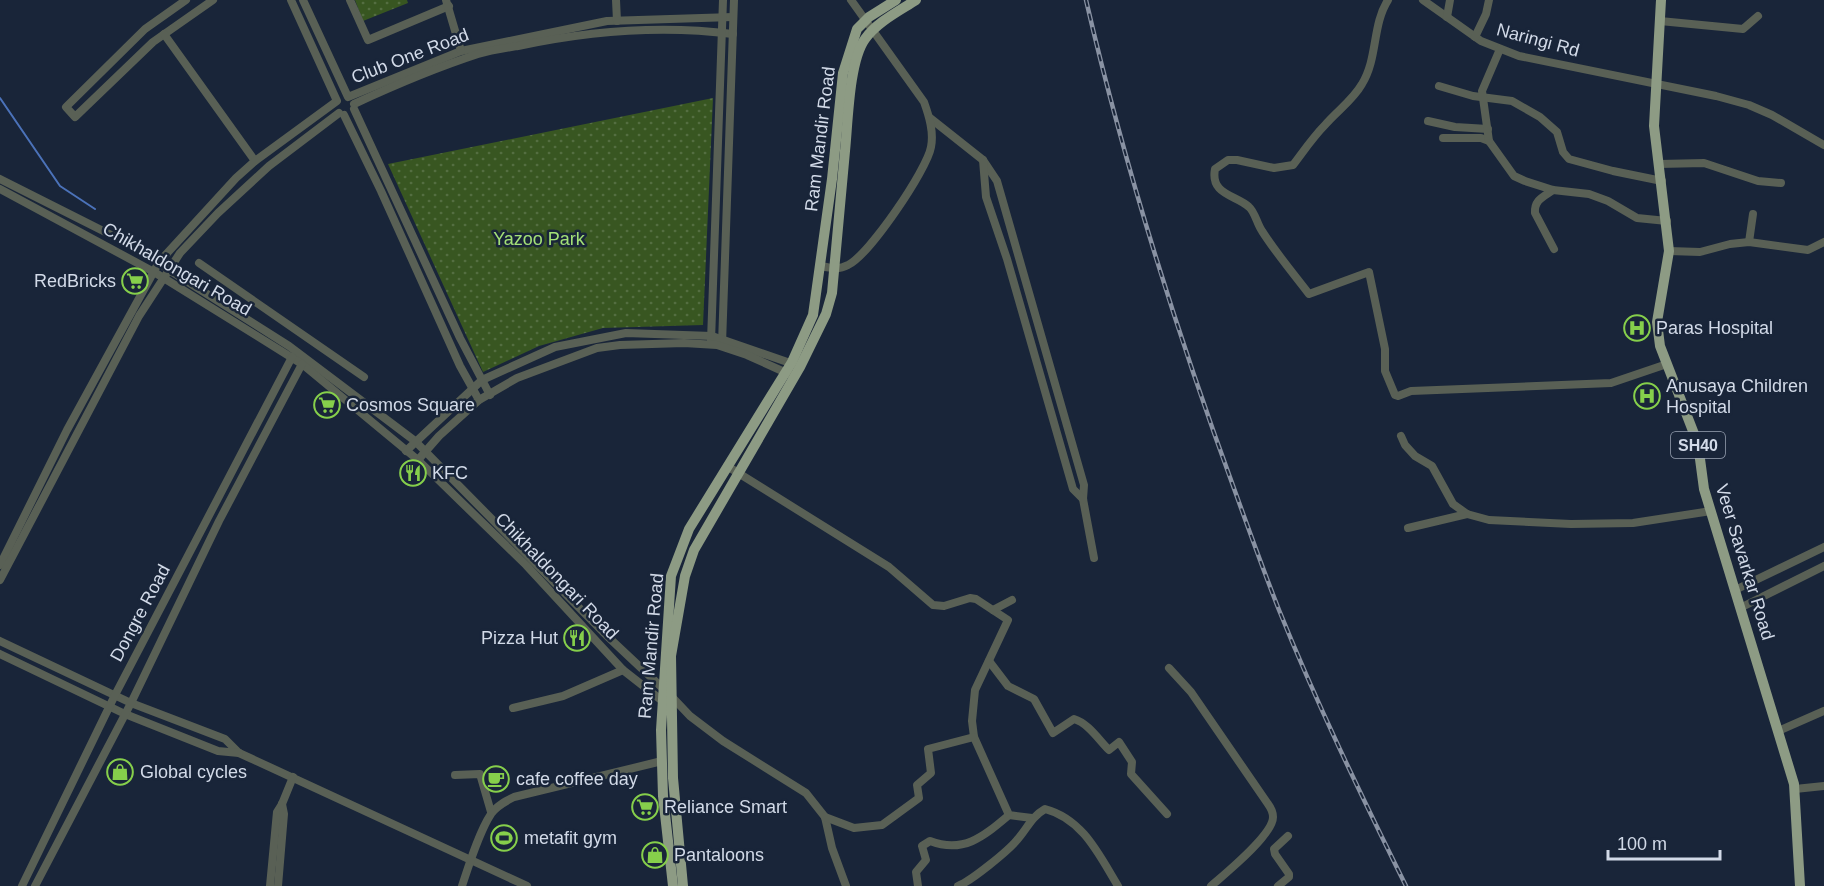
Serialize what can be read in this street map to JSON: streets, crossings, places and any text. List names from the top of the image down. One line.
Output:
{"streets":{"main road":["Ram Mandir Road","SH40","Veer Savarkar Road"],"street":["Naringi Rd","Club One Road","Chikhaldongari Road","Dongre Road"]},"crossings":[["Naringi Rd","Veer Savarkar Road"],["Ram Mandir Road","Chikhaldongari Road"],["Chikhaldongari Road","Dongre Road"]],"parks":["Yazoo Park"],"places":{"supermarket":["RedBricks","Cosmos Square","Reliance Smart"],"hospital":["Paras Hospital","Anusaya Children Hospital"],"restaurant":["KFC","Pizza Hut"],"shop":["Global cycles","Pantaloons"],"cafe":["cafe coffee day"],"sports":["metafit gym"]},"scale_bar":"100 m"}
